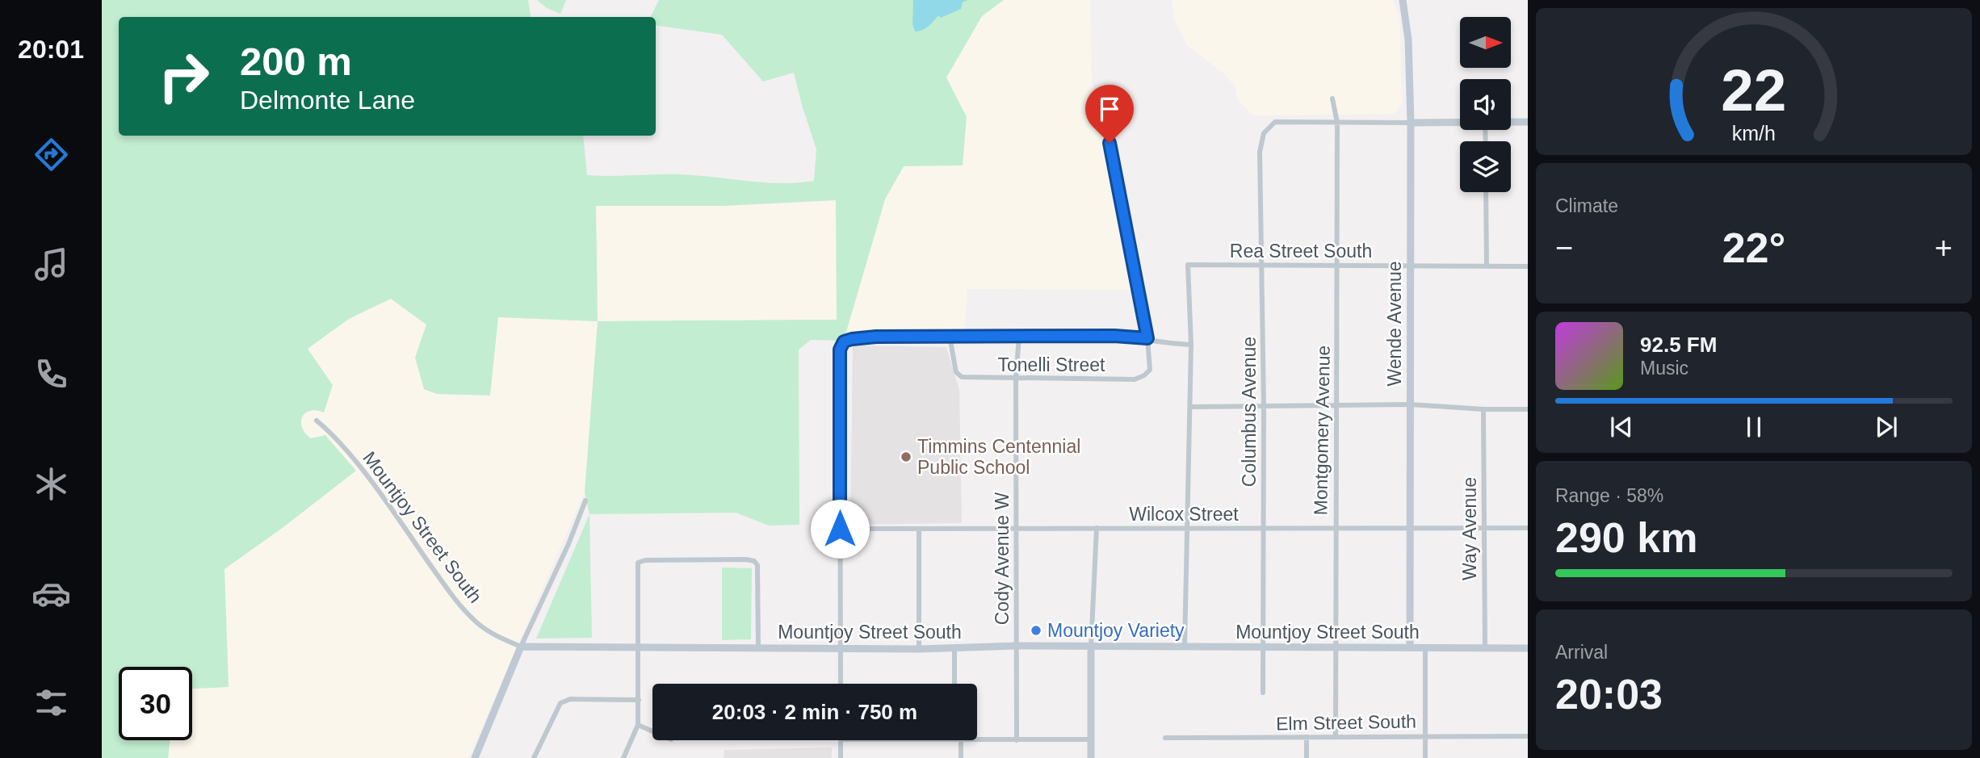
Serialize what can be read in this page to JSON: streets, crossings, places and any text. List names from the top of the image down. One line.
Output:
{"streets":{"street":["Rea Street South","Wende Avenue","Tonelli Street","Columbus Avenue","Montgomery Avenue","Wilcox Street","Mountjoy Street South","Way Avenue","Cody Avenue W","Elm Street South"]},"crossings":[["Rea Street South","Wende Avenue"],["Rea Street South","Columbus Avenue"],["Rea Street South","Montgomery Avenue"],["Wende Avenue","Columbus Avenue"],["Wende Avenue","Wilcox Street"],["Wende Avenue","Mountjoy Street South"],["Tonelli Street","Cody Avenue W"],["Columbus Avenue","Montgomery Avenue"],["Columbus Avenue","Wilcox Street"],["Columbus Avenue","Mountjoy Street South"],["Montgomery Avenue","Wilcox Street"],["Montgomery Avenue","Mountjoy Street South"],["Montgomery Avenue","Elm Street South"],["Wilcox Street","Way Avenue"],["Wilcox Street","Cody Avenue W"],["Mountjoy Street South","Way Avenue"],["Mountjoy Street South","Cody Avenue W"]],"places":["Timmins Centennial Public School","Mountjoy Variety"],"north":"right","page":{"tabs":"20:01","turn":["200 m","Delmonte Lane"],"tile":["Climate",["Range · 58%","290 km"],["Arrival","20:03"]],"heat":["−","22°","+"],"song":["92.5 FM","Music"],"limit":"30","trip":"20:03 · 2 min · 750 m","gauge":["22","km/h"]}}
